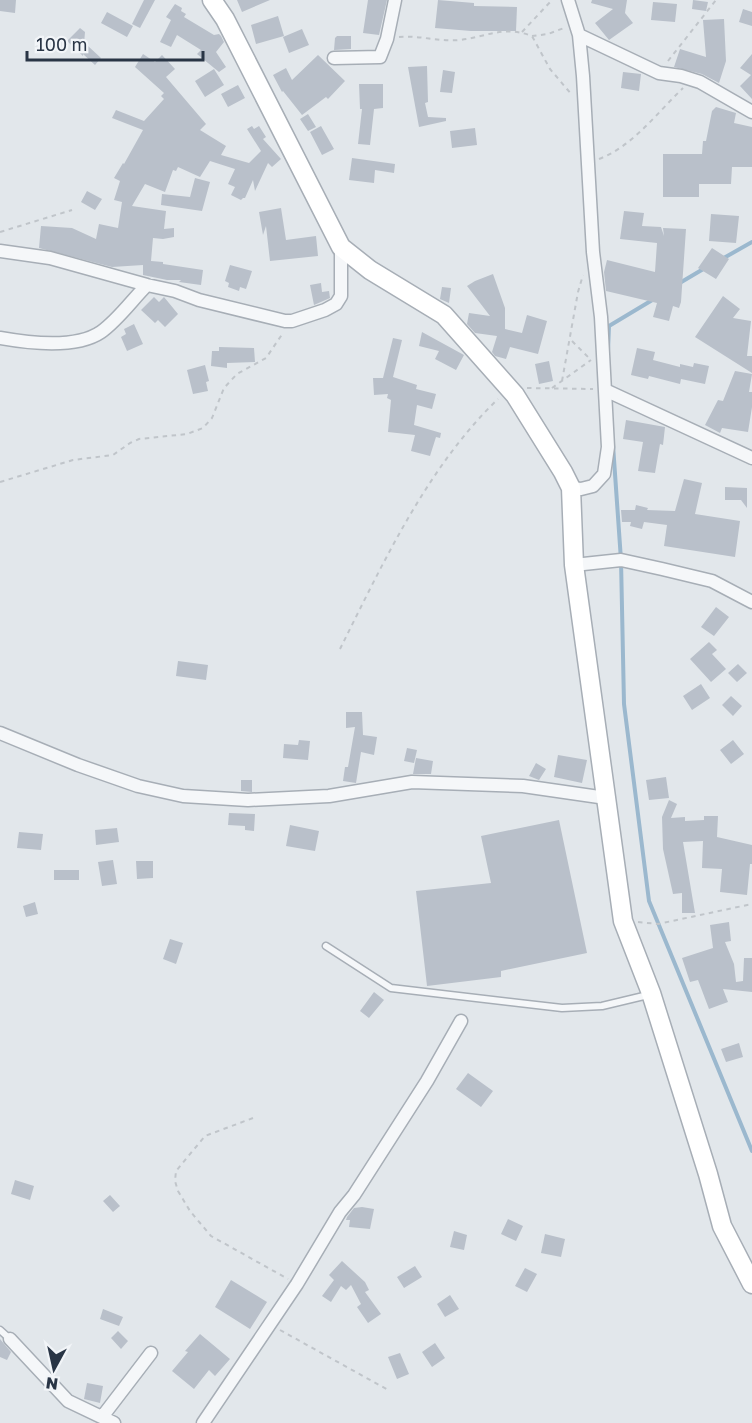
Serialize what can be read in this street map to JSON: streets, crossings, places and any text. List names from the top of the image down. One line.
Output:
{"scale_bar":"100 m","north":"bottom"}
